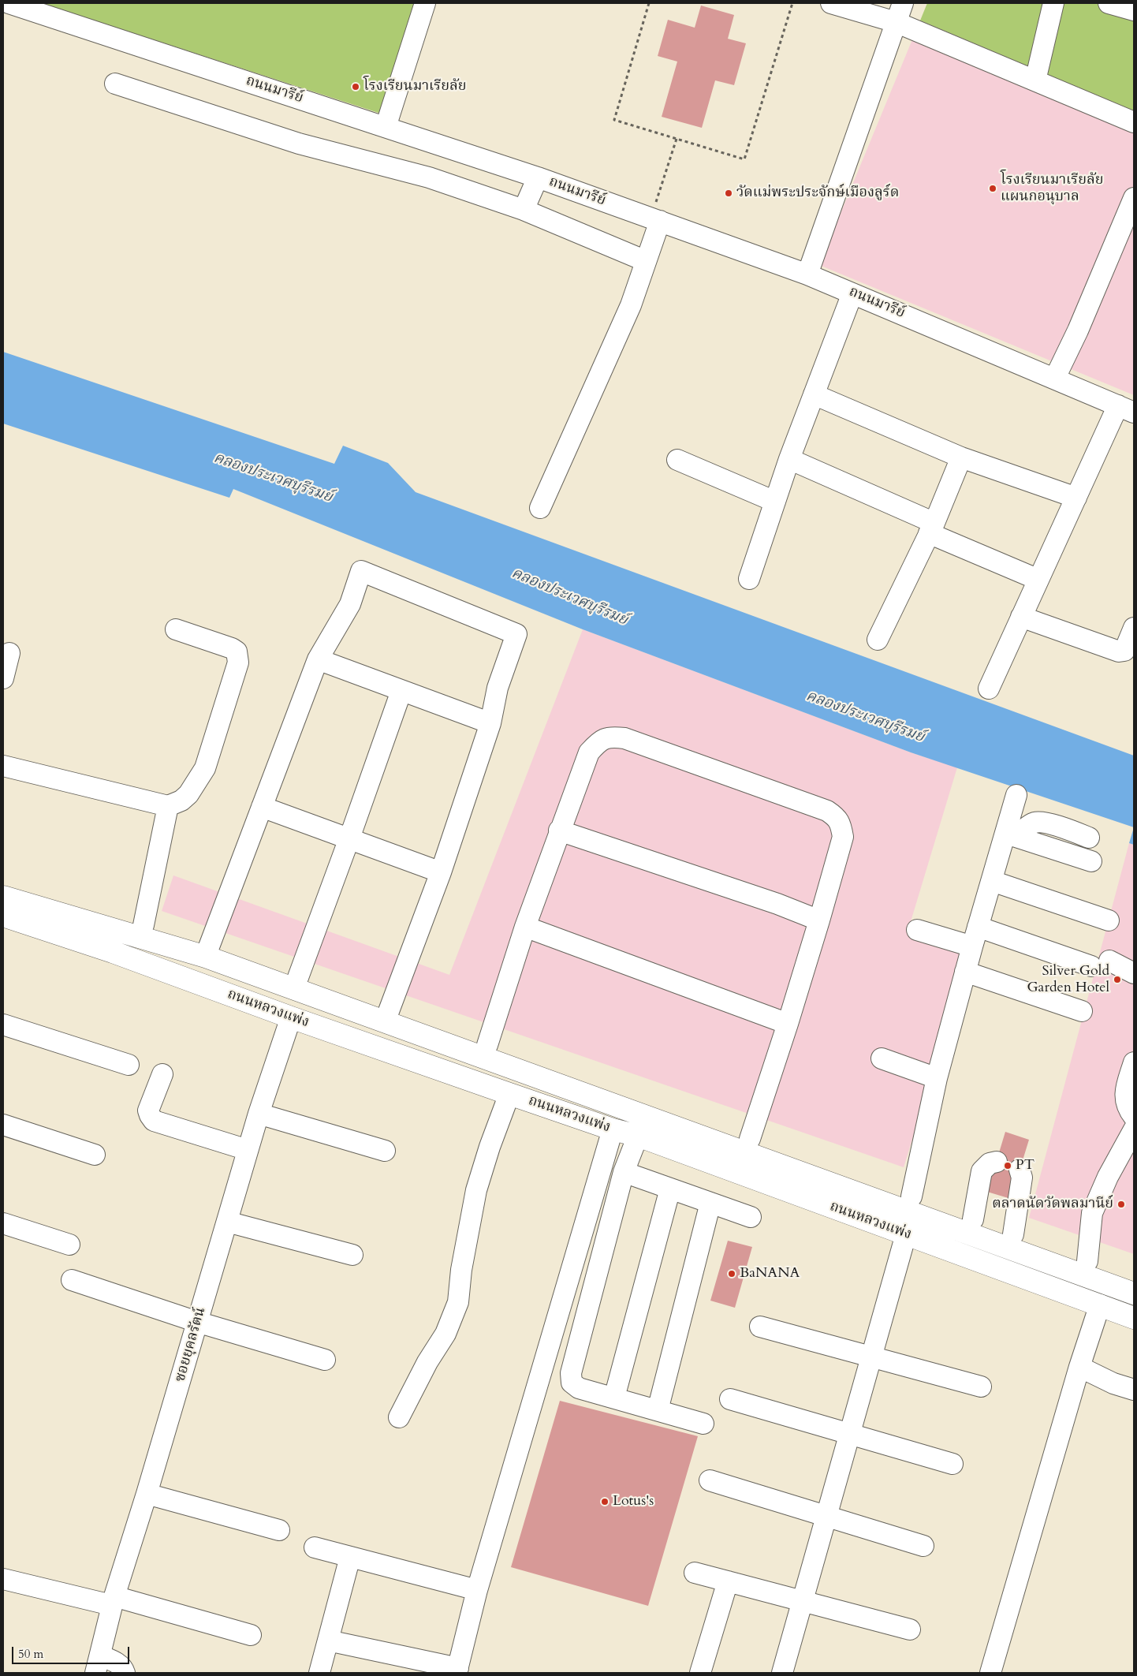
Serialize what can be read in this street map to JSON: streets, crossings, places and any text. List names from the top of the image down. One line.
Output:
{"streets":{"main road":["ถนนหลวงแพ่ง"],"street":["ถนนมารีย์","ซอยยุคลรัตน์"]},"crossings":[["ถนนหลวงแพ่ง","ซอยยุคลรัตน์"]],"water":["คลองประเวศบุรีรมย์"],"places":["โรงเรียนมาเรียลัย","โรงเรียนมาเรียลัย แผนกอนุบาล","วัดแม่พระประจักษ์เมืองลูร์ด","Silver Gold Garden Hotel","PT","ตลาดนัดวัดพลมานีย์","BaNANA","Lotus's"],"scale_bar":"50 m"}
